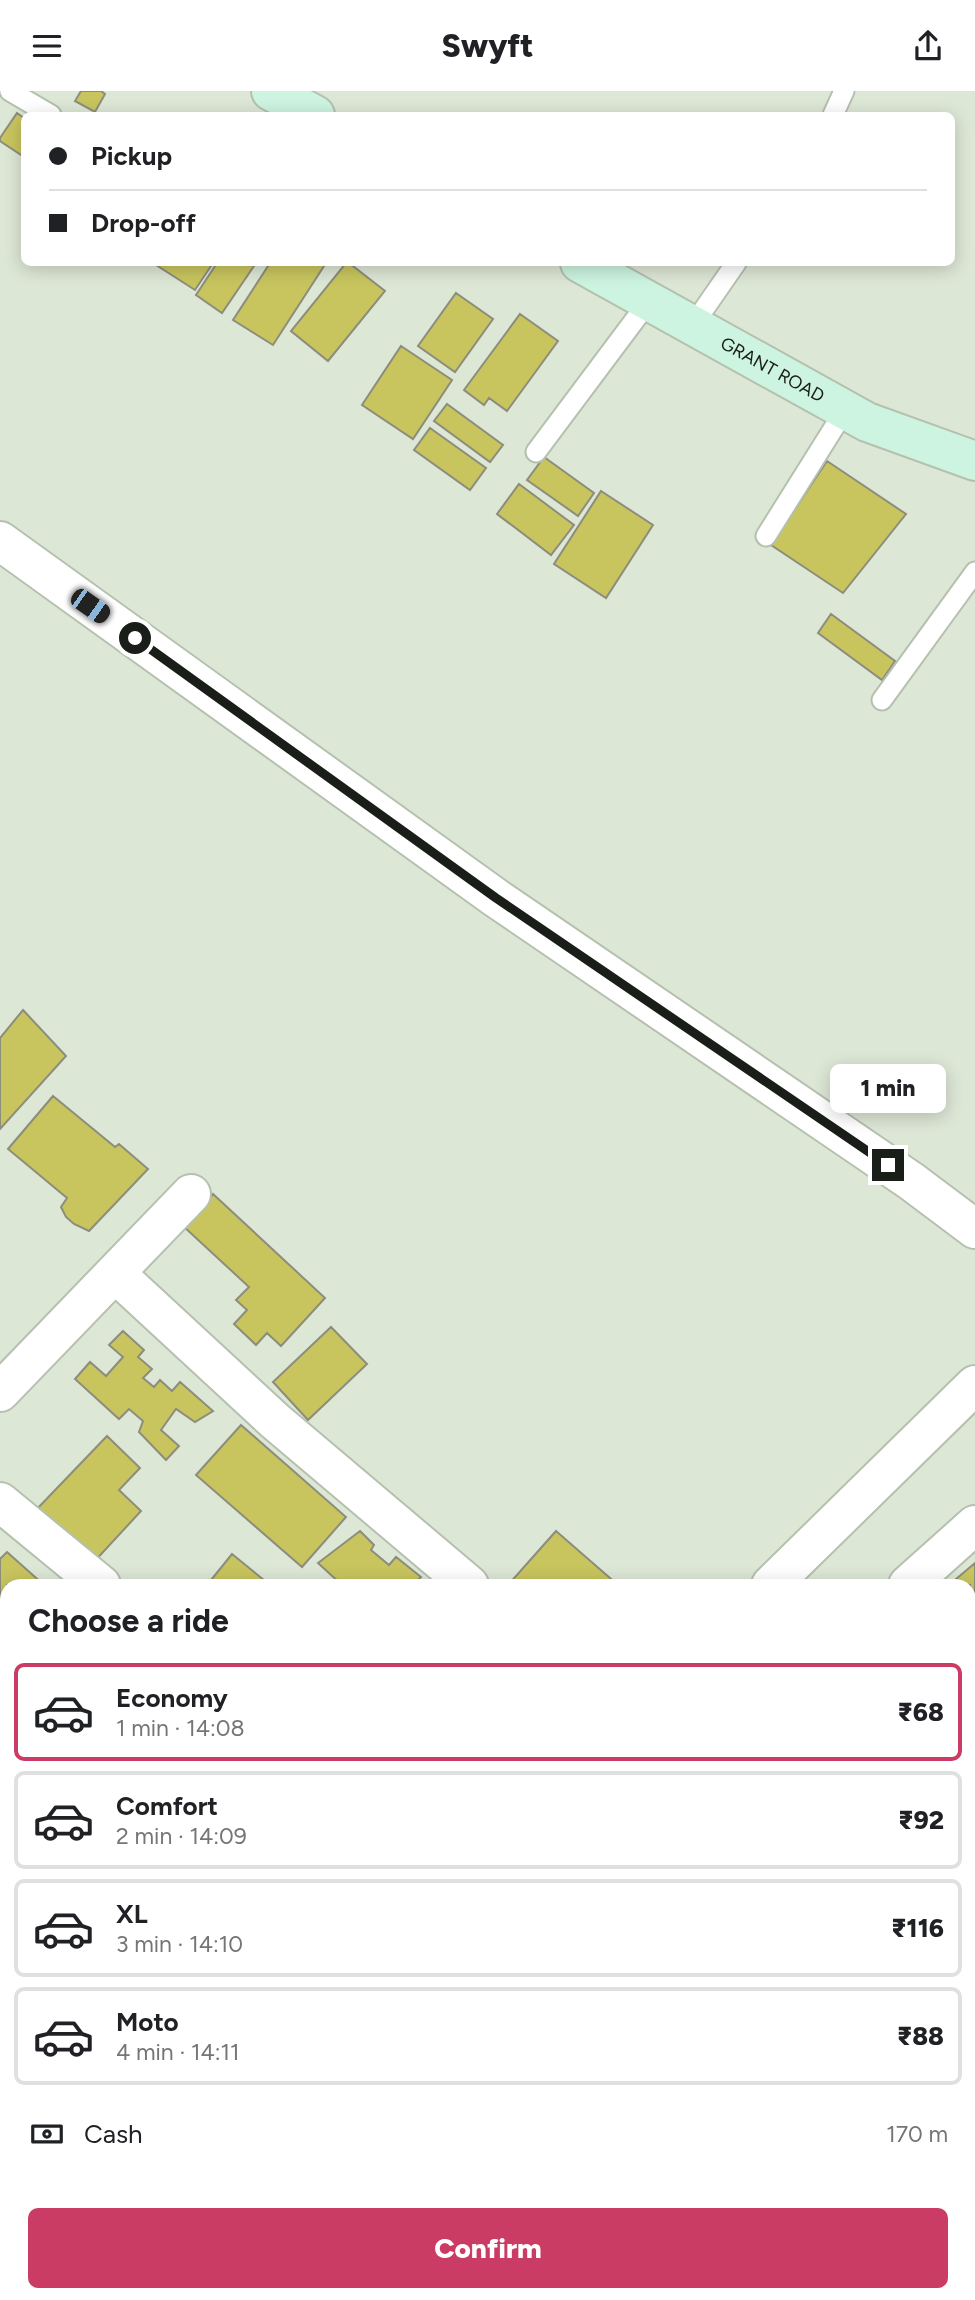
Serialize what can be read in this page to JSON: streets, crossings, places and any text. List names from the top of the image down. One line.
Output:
{"streets":{"main road":["GRANT ROAD"]},"page":{"header":"Swyft","banner":["Pickup","Drop-off"],"bubble":"1 min","heading":"Choose a ride","list":[{"name":"Economy","note":"1 min · 14:08","value":"₹68"},{"name":"Comfort","note":"2 min · 14:09","value":"₹92"},{"name":"XL","note":"3 min · 14:10","value":"₹116"},{"name":"Moto","note":"4 min · 14:11","value":"₹88"}],"pay":["Cash","170 m"],"buttons":"Confirm"}}
